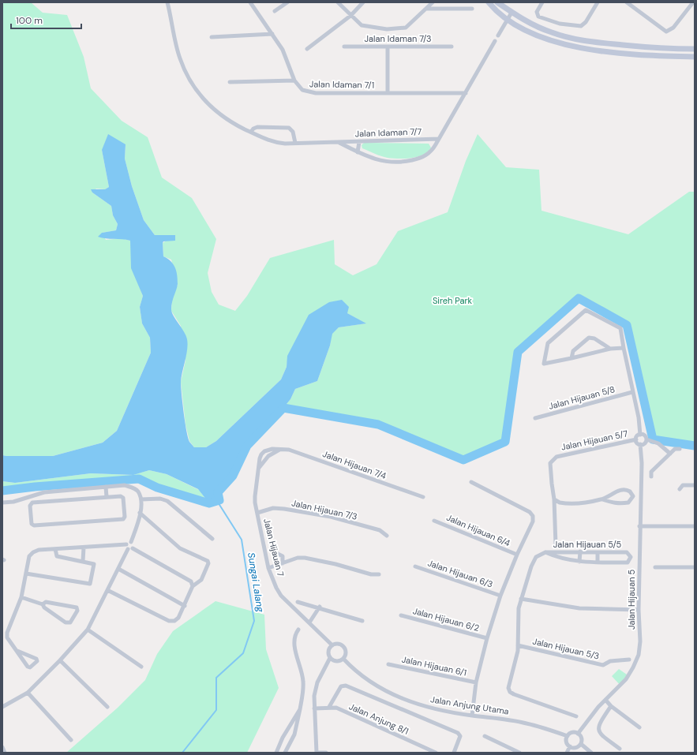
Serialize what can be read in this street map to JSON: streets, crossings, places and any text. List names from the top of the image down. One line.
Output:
{"streets":{"street":["Jalan Idaman 7/3","Jalan Idaman 7/1","Jalan Idaman 7/7","Jalan Hijauan 5/8","Jalan Hijauan 5/7","Jalan Hijauan 7/4","Jalan Hijauan 7/3","Jalan Hijauan 6/4","Jalan Hijauan 5/5","Jalan Hijauan 7","Jalan Hijauan 6/3","Jalan Hijauan 5","Jalan Hijauan 6/2","Jalan Hijauan 5/3","Jalan Hijauan 6/1","Jalan Anjung Utama","Jalan Anjung 8/1"]},"crossings":[["Jalan Idaman 7/1","Jalan Idaman 7/7"],["Jalan Hijauan 5/7","Jalan Hijauan 5"],["Jalan Hijauan 7/4","Jalan Hijauan 7"],["Jalan Hijauan 7/3","Jalan Hijauan 7"],["Jalan Hijauan 5/5","Jalan Hijauan 5/3"],["Jalan Hijauan 7","Jalan Anjung Utama"],["Jalan Hijauan 5","Jalan Anjung Utama"]],"water":["Sungai Lalang"],"parks":["Sireh Park"],"scale_bar":"100 m"}
